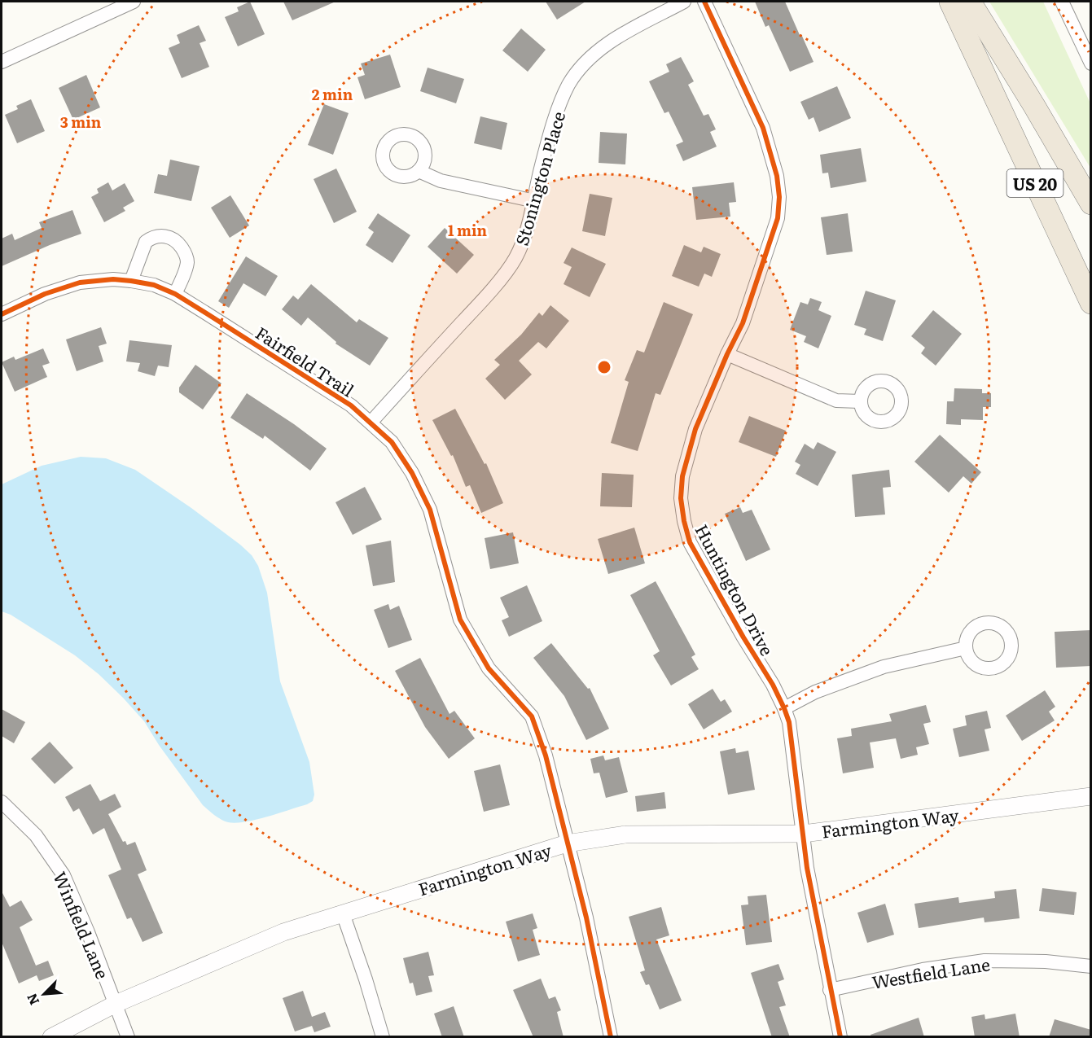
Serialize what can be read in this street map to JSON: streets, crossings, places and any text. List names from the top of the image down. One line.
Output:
{"streets":{"main road":["US 20"],"street":["Stonington Place","Fairfield Trail","Huntington Drive","Farmington Way","Winfield Lane","Westfield Lane"]},"crossings":[["Stonington Place","Fairfield Trail"],["Fairfield Trail","Farmington Way"],["Huntington Drive","Farmington Way"],["Huntington Drive","Westfield Lane"],["Farmington Way","Winfield Lane"]],"north":"bottom left","rings":["2 min","3 min","1 min"]}
